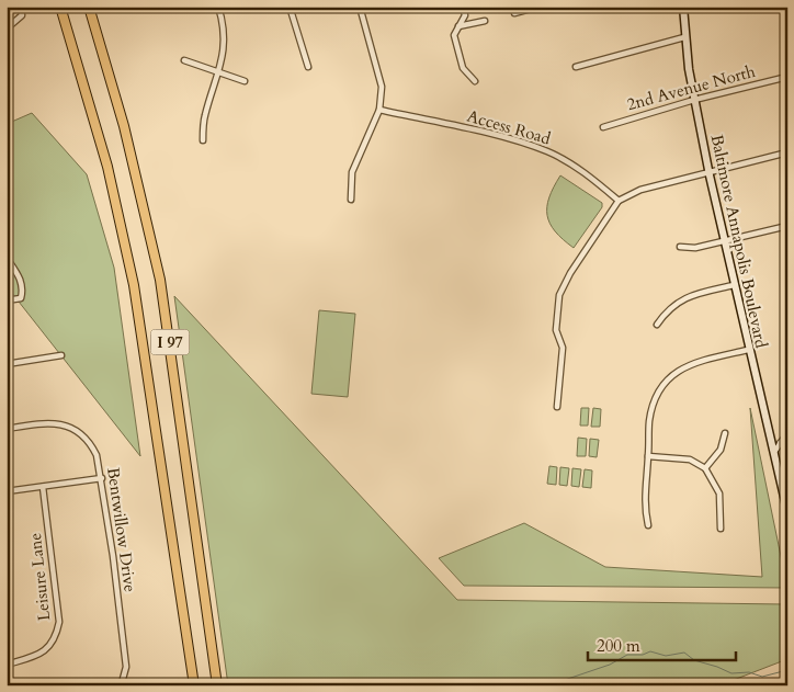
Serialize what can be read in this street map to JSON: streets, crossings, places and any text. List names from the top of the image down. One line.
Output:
{"streets":{"highway":["I 97"],"main road":["Baltimore Annapolis Boulevard"],"street":["2nd Avenue North","Access Road","Bentwillow Drive","Leisure Lane"]},"crossings":[["2nd Avenue North","Baltimore Annapolis Boulevard"]],"scale_bar":"200 m"}
